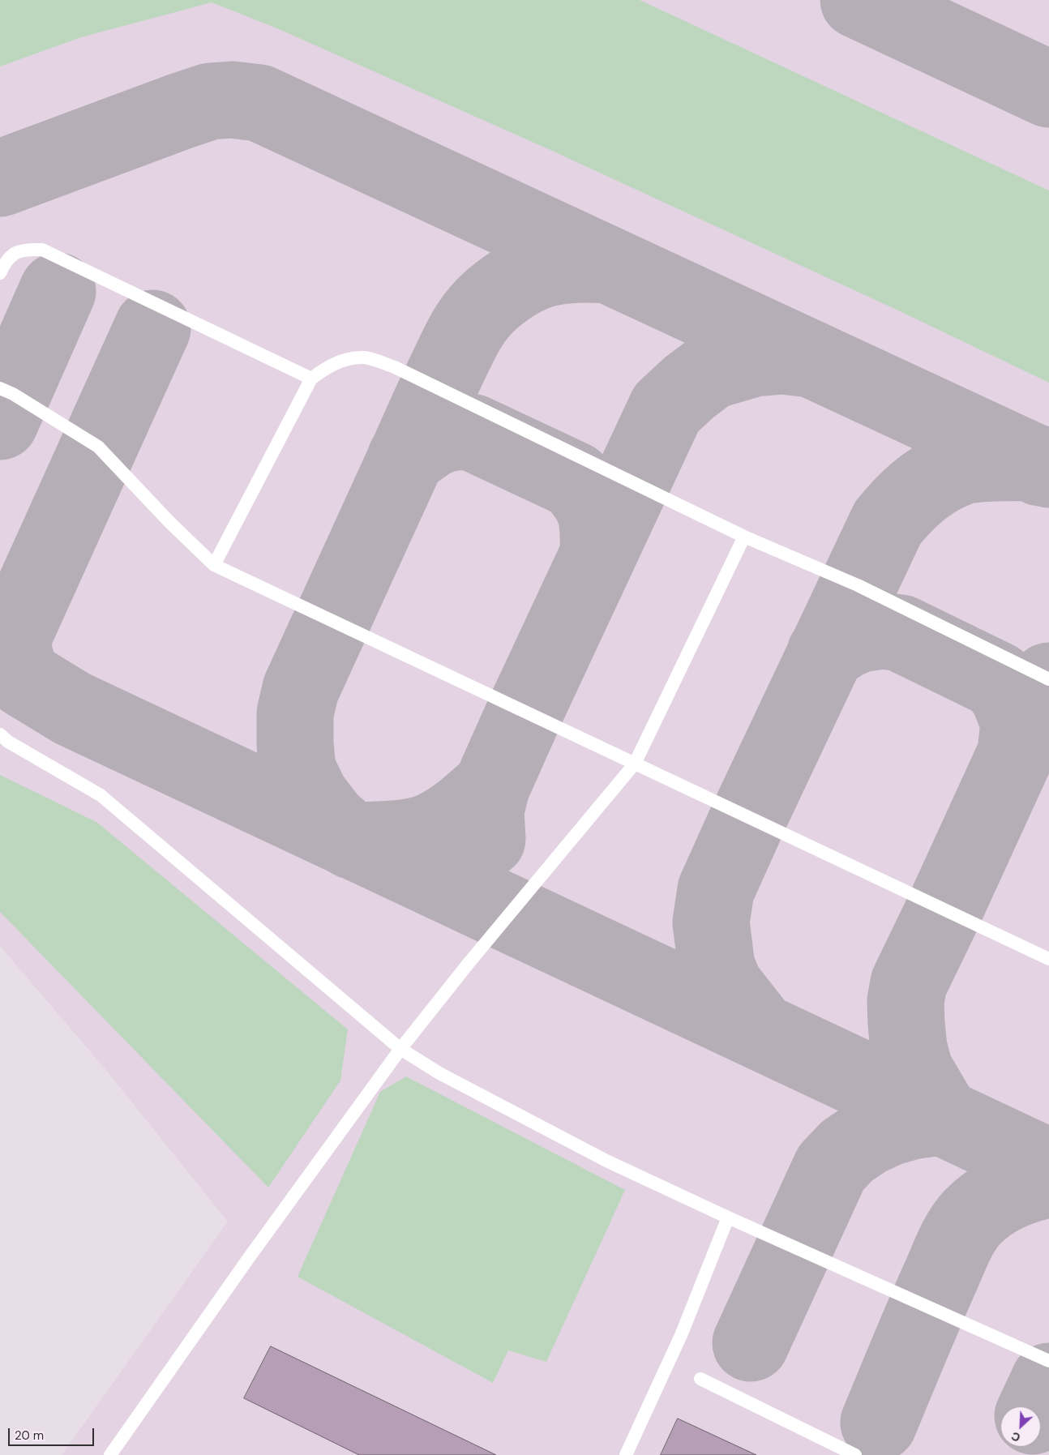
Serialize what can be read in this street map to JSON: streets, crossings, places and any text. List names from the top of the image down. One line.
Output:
{"scale_bar":"20 m","north":"bottom left"}
